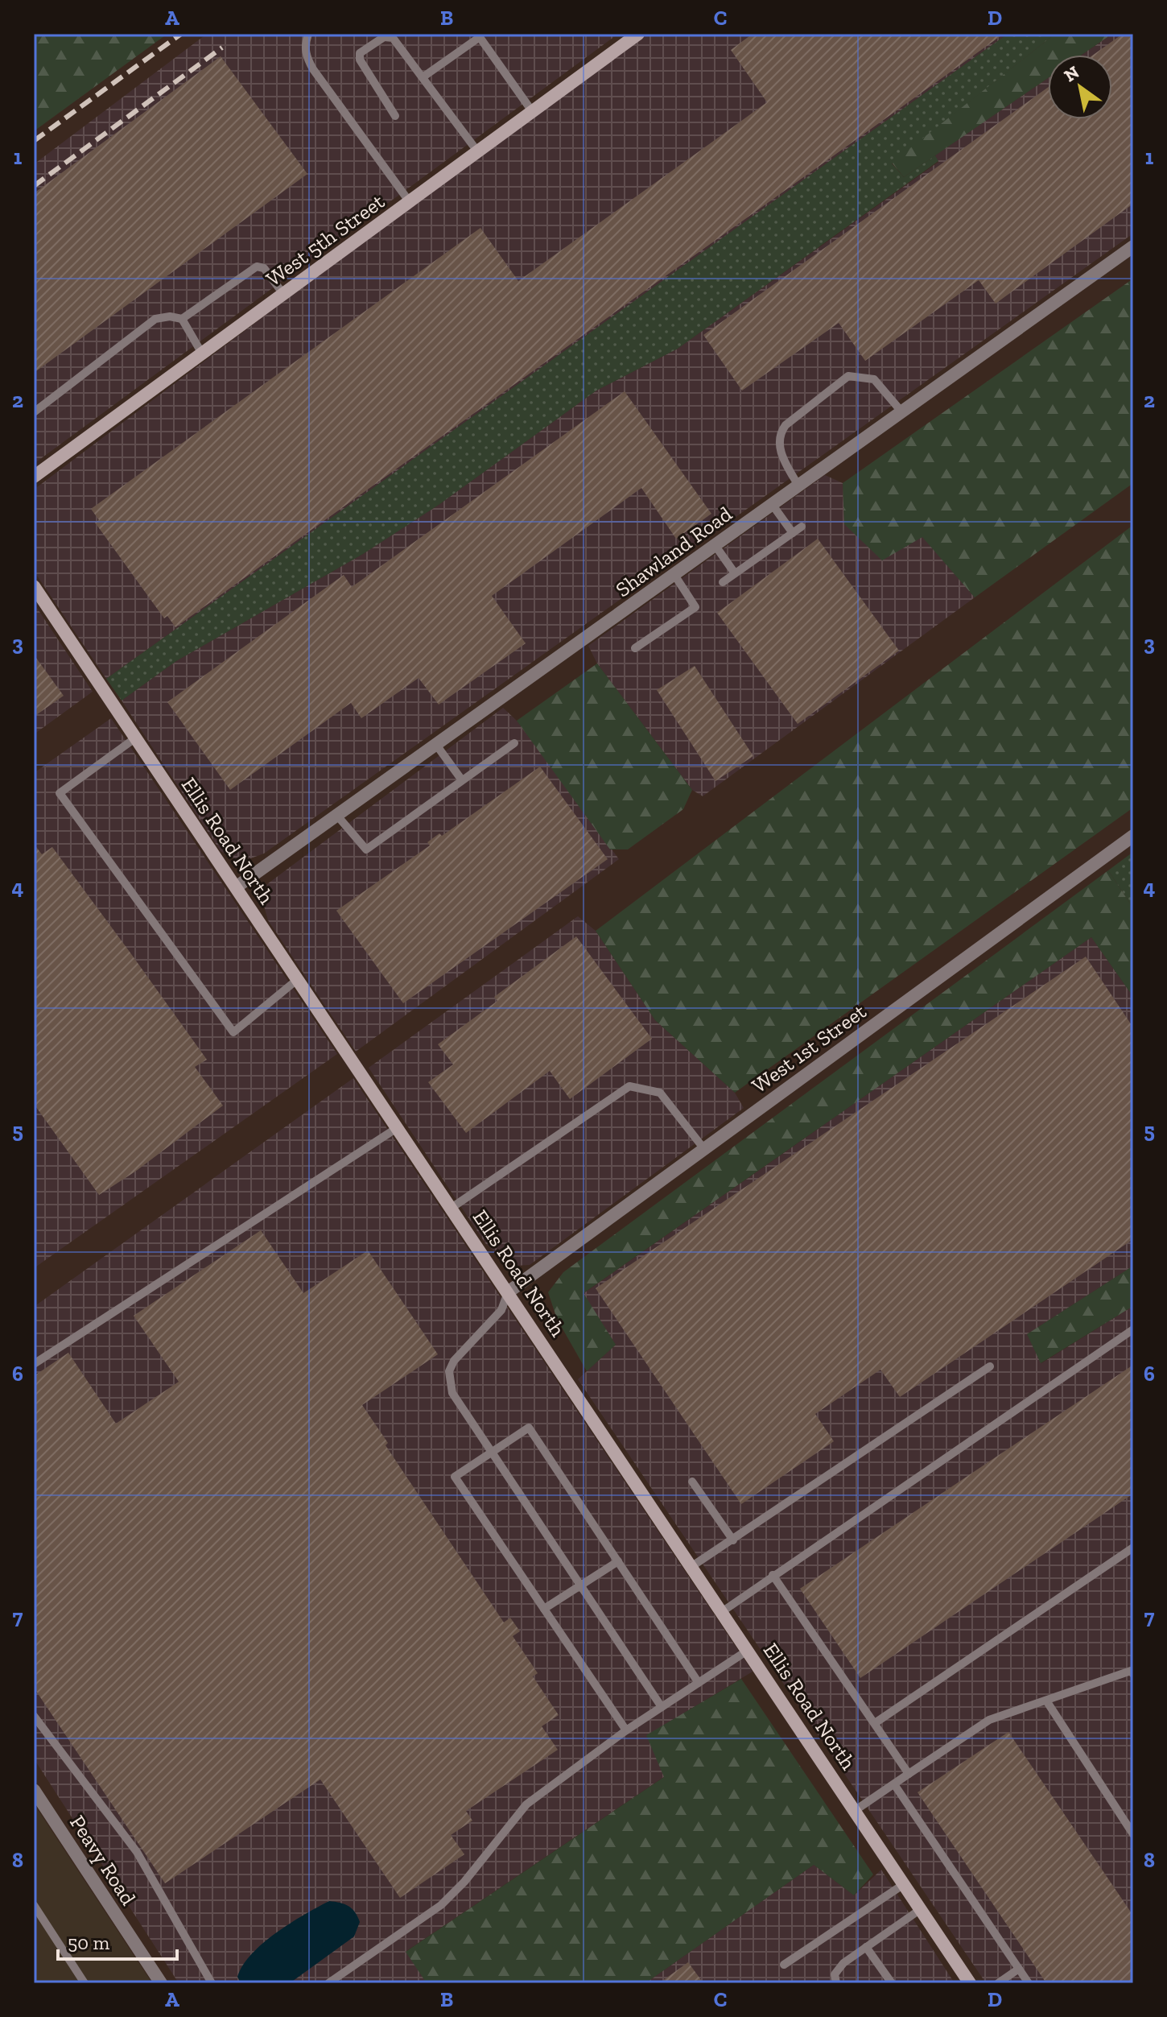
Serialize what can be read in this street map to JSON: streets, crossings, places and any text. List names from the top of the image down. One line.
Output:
{"streets":{"street":["West 5th Street","Shawland Road","Ellis Road North","West 1st Street","Peavy Road"]},"crossings":[["Shawland Road","Ellis Road North"],["Ellis Road North","West 1st Street"]],"scale_bar":"50 m","north":"top left","grid":{"columns":["A","B","C","D"],"rows":["1","2","3","4","5","6","7","8"]}}
